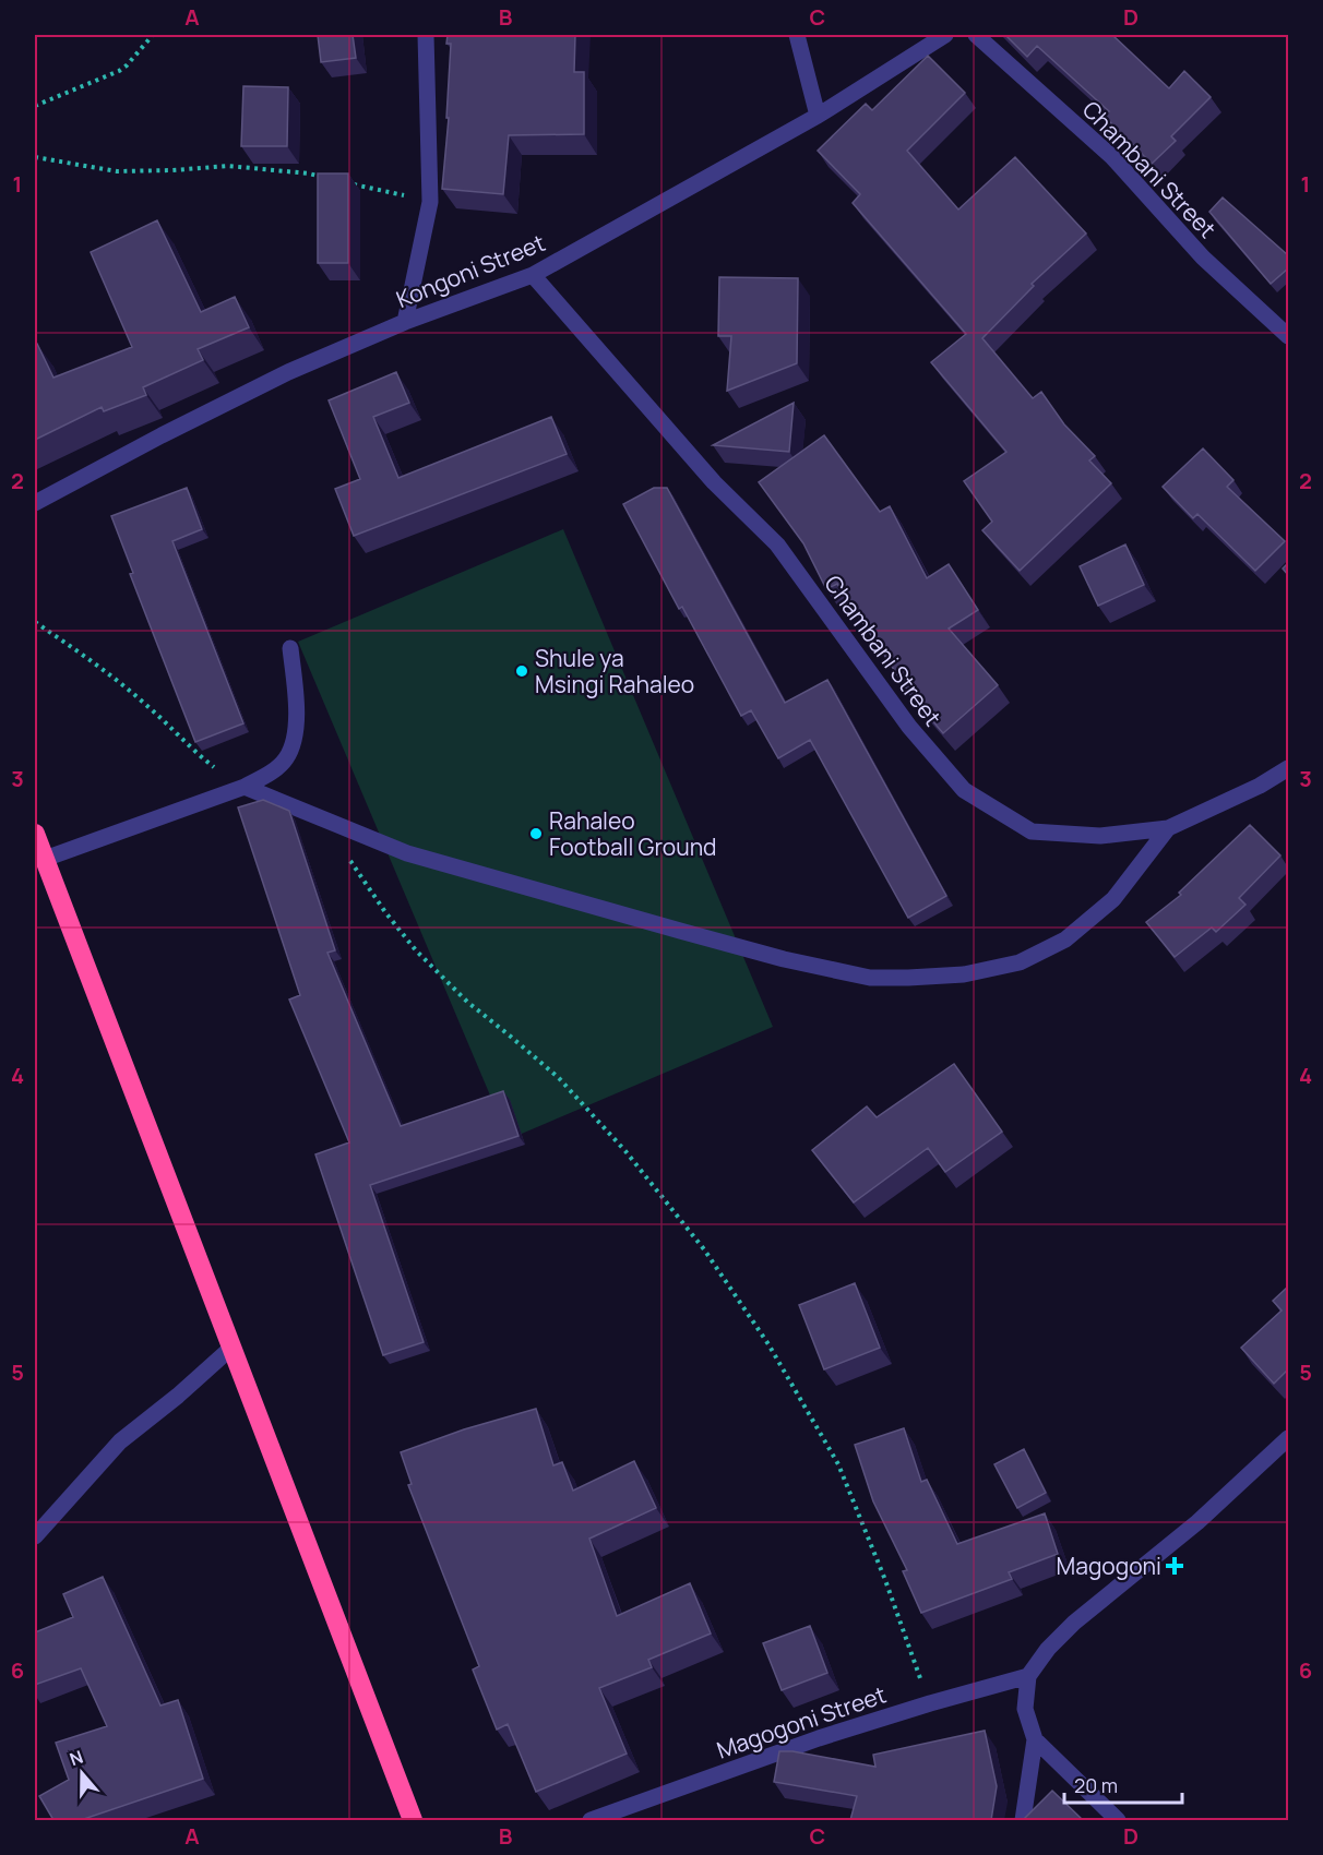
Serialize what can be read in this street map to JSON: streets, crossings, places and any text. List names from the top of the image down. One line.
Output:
{"streets":{"street":["Chambani Street","Kongoni Street","Magogoni Street"]},"crossings":[["Chambani Street","Kongoni Street"]],"places":{"other":["Shule ya Msingi Rahaleo","Rahaleo Football Ground"],"health":["Magogoni"]},"scale_bar":"20 m","north":"top","grid":{"columns":["A","B","C","D"],"rows":["1","2","3","4","5","6"]}}
